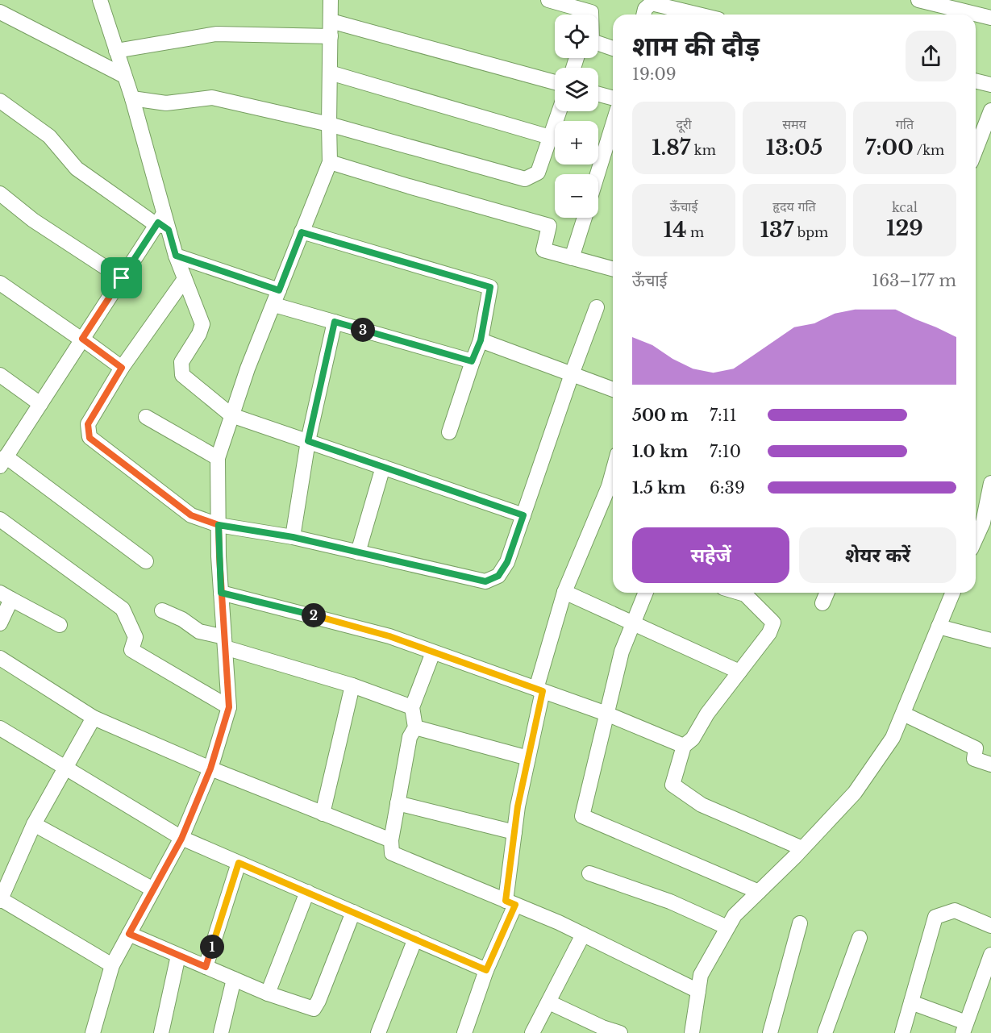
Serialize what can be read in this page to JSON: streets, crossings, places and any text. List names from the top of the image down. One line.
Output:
{"page":{"map_buttons":["+","−"],"heading":["शाम की दौड़","19:09"],"stats":[["दूरी","1.87 km"],["समय","13:05"],["गति","7:00 /km"],["ऊँचाई","14 m"],["हृदय गति","137 bpm"],["kcal","129"]],"chart":["ऊँचाई","163–177 m"],"pins":["3","2","1"],"list":[{"name":"500 m","note":"7:11"},{"name":"1.0 km","note":"7:10"},{"name":"1.5 km","note":"6:39"}],"buttons":["सहेजें","शेयर करें"]}}
